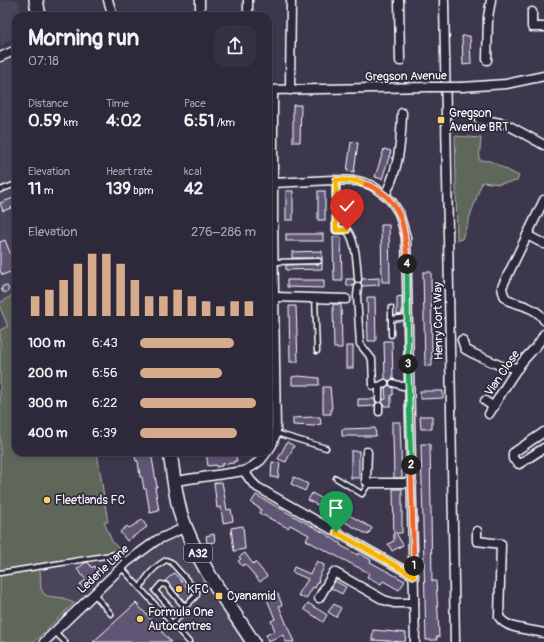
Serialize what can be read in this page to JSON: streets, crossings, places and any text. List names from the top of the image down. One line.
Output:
{"streets":{"main road":["A32"],"street":["Gregson Avenue","Henry Cort Way","Vian Close","Lederle Lane"]},"crossings":[["A32","Lederle Lane"]],"places":{"transit":["Gregson Avenue BRT","Cyanamid"],"other":["Fleetlands FC","KFC","Formula One Autocentres"]},"page":{"heading":["Morning run","07:18"],"stats":[["Distance","0.59 km"],["Time","4:02"],["Pace","6:51 /km"],["Elevation","11 m"],["Heart rate","139 bpm"],["kcal","42"]],"chart":["Elevation","276–286 m"],"pins":["4","3","2","1"],"list":[{"name":"100 m","note":"6:43"},{"name":"200 m","note":"6:56"},{"name":"300 m","note":"6:22"},{"name":"400 m","note":"6:39"}]}}
